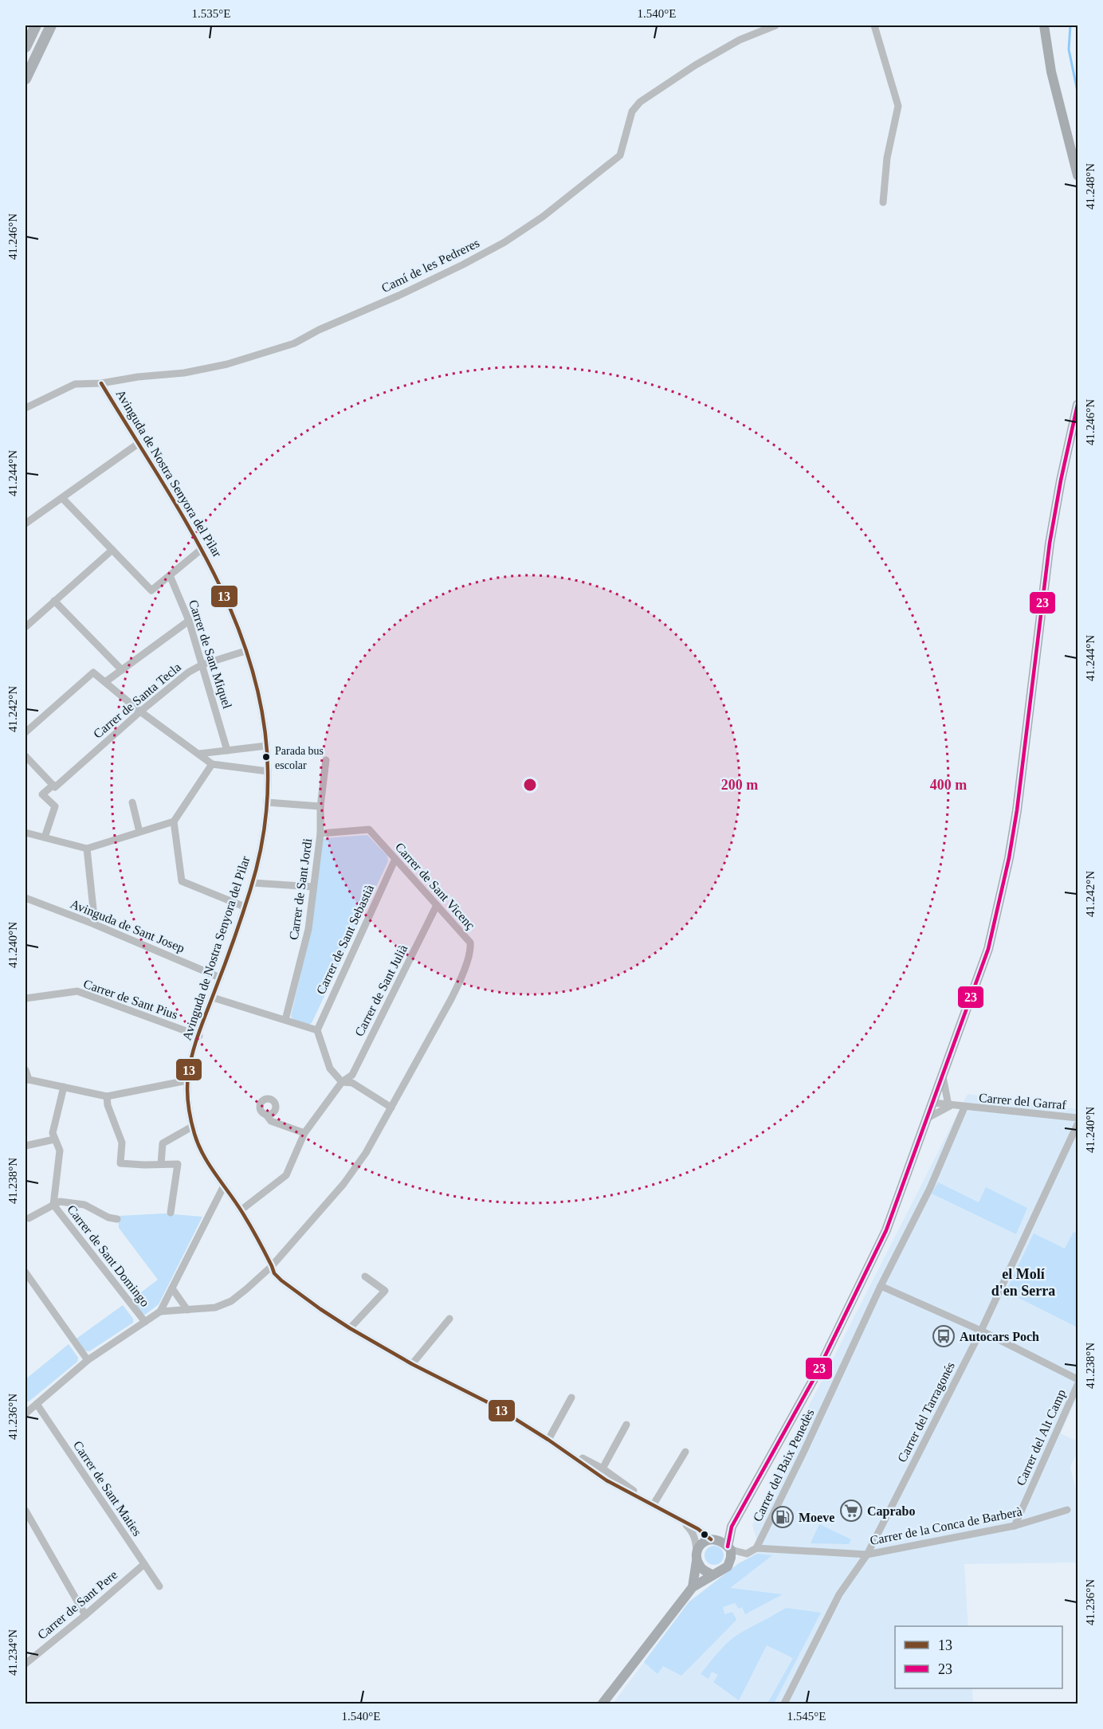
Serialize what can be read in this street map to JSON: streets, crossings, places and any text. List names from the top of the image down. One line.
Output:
{"streets":{"street":["Camí de les Pedreres","Avinguda de Nostra Senyora del Pilar","Carrer de Sant Miquel","Carrer de Santa Tecla","Carrer de Sant Vicenç","Carrer de Sant Jordi","Avinguda de Sant Josep","Carrer de Sant Sebastià","Carrer de Sant Julià","Carrer de Sant Pius","Carrer del Garraf","Carrer de Sant Domingo","Carrer del Tarragonés","Carrer del Alt Camp","Carrer del Baix Penedès","Carrer de Sant Maties","Carrer de la Conca de Barberà","Carrer de Sant Pere"]},"crossings":[["Camí de les Pedreres","Avinguda de Nostra Senyora del Pilar"],["Avinguda de Nostra Senyora del Pilar","Carrer de Santa Tecla"],["Avinguda de Nostra Senyora del Pilar","Avinguda de Sant Josep"],["Avinguda de Nostra Senyora del Pilar","Carrer de Sant Julià"],["Avinguda de Nostra Senyora del Pilar","Carrer de Sant Pius"],["Avinguda de Nostra Senyora del Pilar","Carrer de la Conca de Barberà"],["Carrer de Sant Miquel","Carrer de Santa Tecla"],["Carrer de Sant Vicenç","Carrer de Sant Jordi"],["Carrer de Sant Vicenç","Carrer de Sant Sebastià"],["Carrer de Sant Vicenç","Carrer de Sant Julià"],["Carrer del Garraf","Carrer del Baix Penedès"],["Carrer del Tarragonés","Carrer de la Conca de Barberà"],["Carrer del Alt Camp","Carrer de la Conca de Barberà"],["Carrer del Baix Penedès","Carrer de la Conca de Barberà"],["Carrer de Sant Maties","Carrer de Sant Pere"]],"districts":["el Molí d'en Serra"],"places":{"other":["Parada bus escolar"],"bus stop":["Autocars Poch"],"supermarket":["Caprabo"],"fuel station":["Moeve"]},"lines":["transit line 13","transit line 23"],"legend":["13","23"],"coordinates":["1.535°E","1.540°E","41.248°N","41.246°N","41.244°N","41.242°N","41.240°N","41.238°N","41.236°N","41.234°N","1.545°E"],"rings":["200 m","400 m"]}
